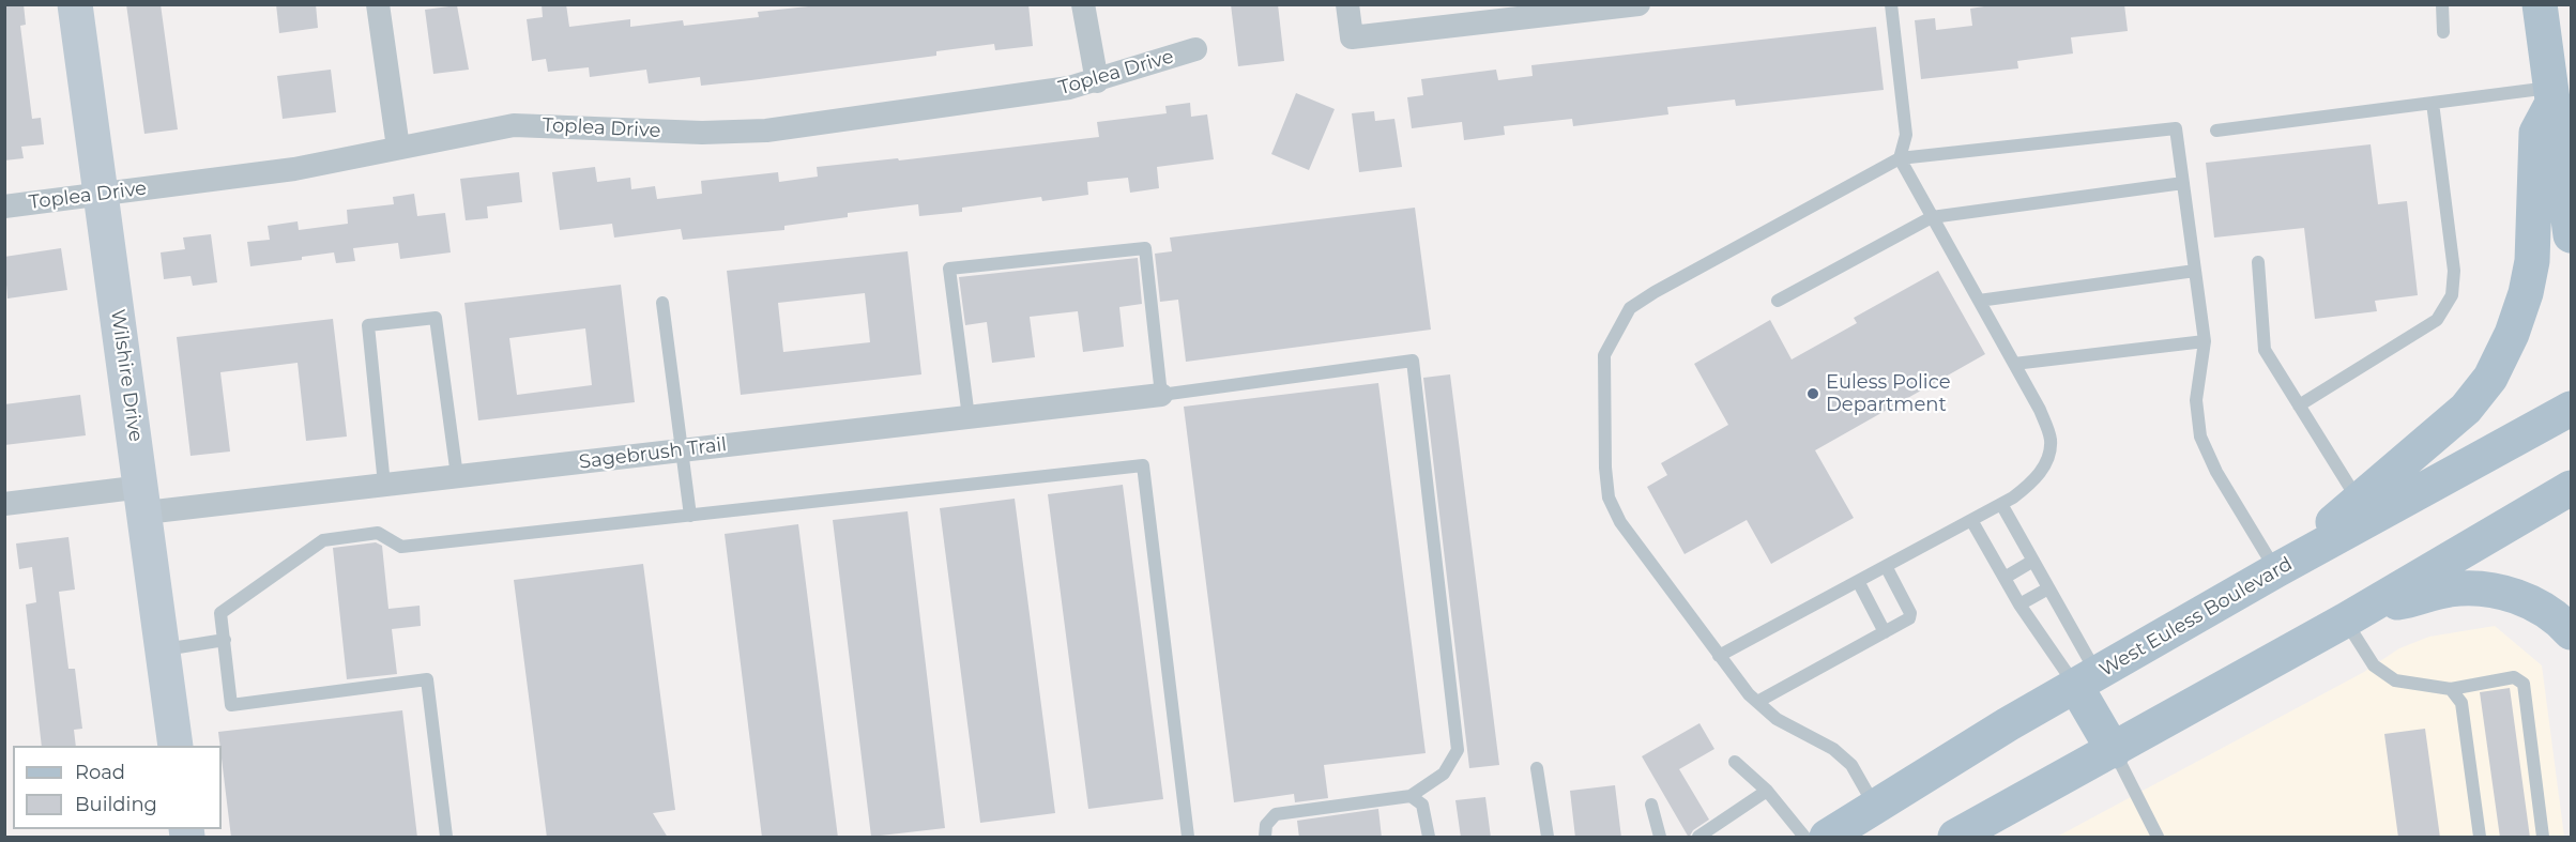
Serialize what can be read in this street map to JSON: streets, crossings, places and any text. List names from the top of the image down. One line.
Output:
{"streets":{"main road":["West Euless Boulevard"],"street":["Toplea Drive","Wilshire Drive","Sagebrush Trail"]},"crossings":[["Toplea Drive","Wilshire Drive"],["Wilshire Drive","Sagebrush Trail"]],"places":["Euless Police Department"],"legend":["Road","Building"]}
